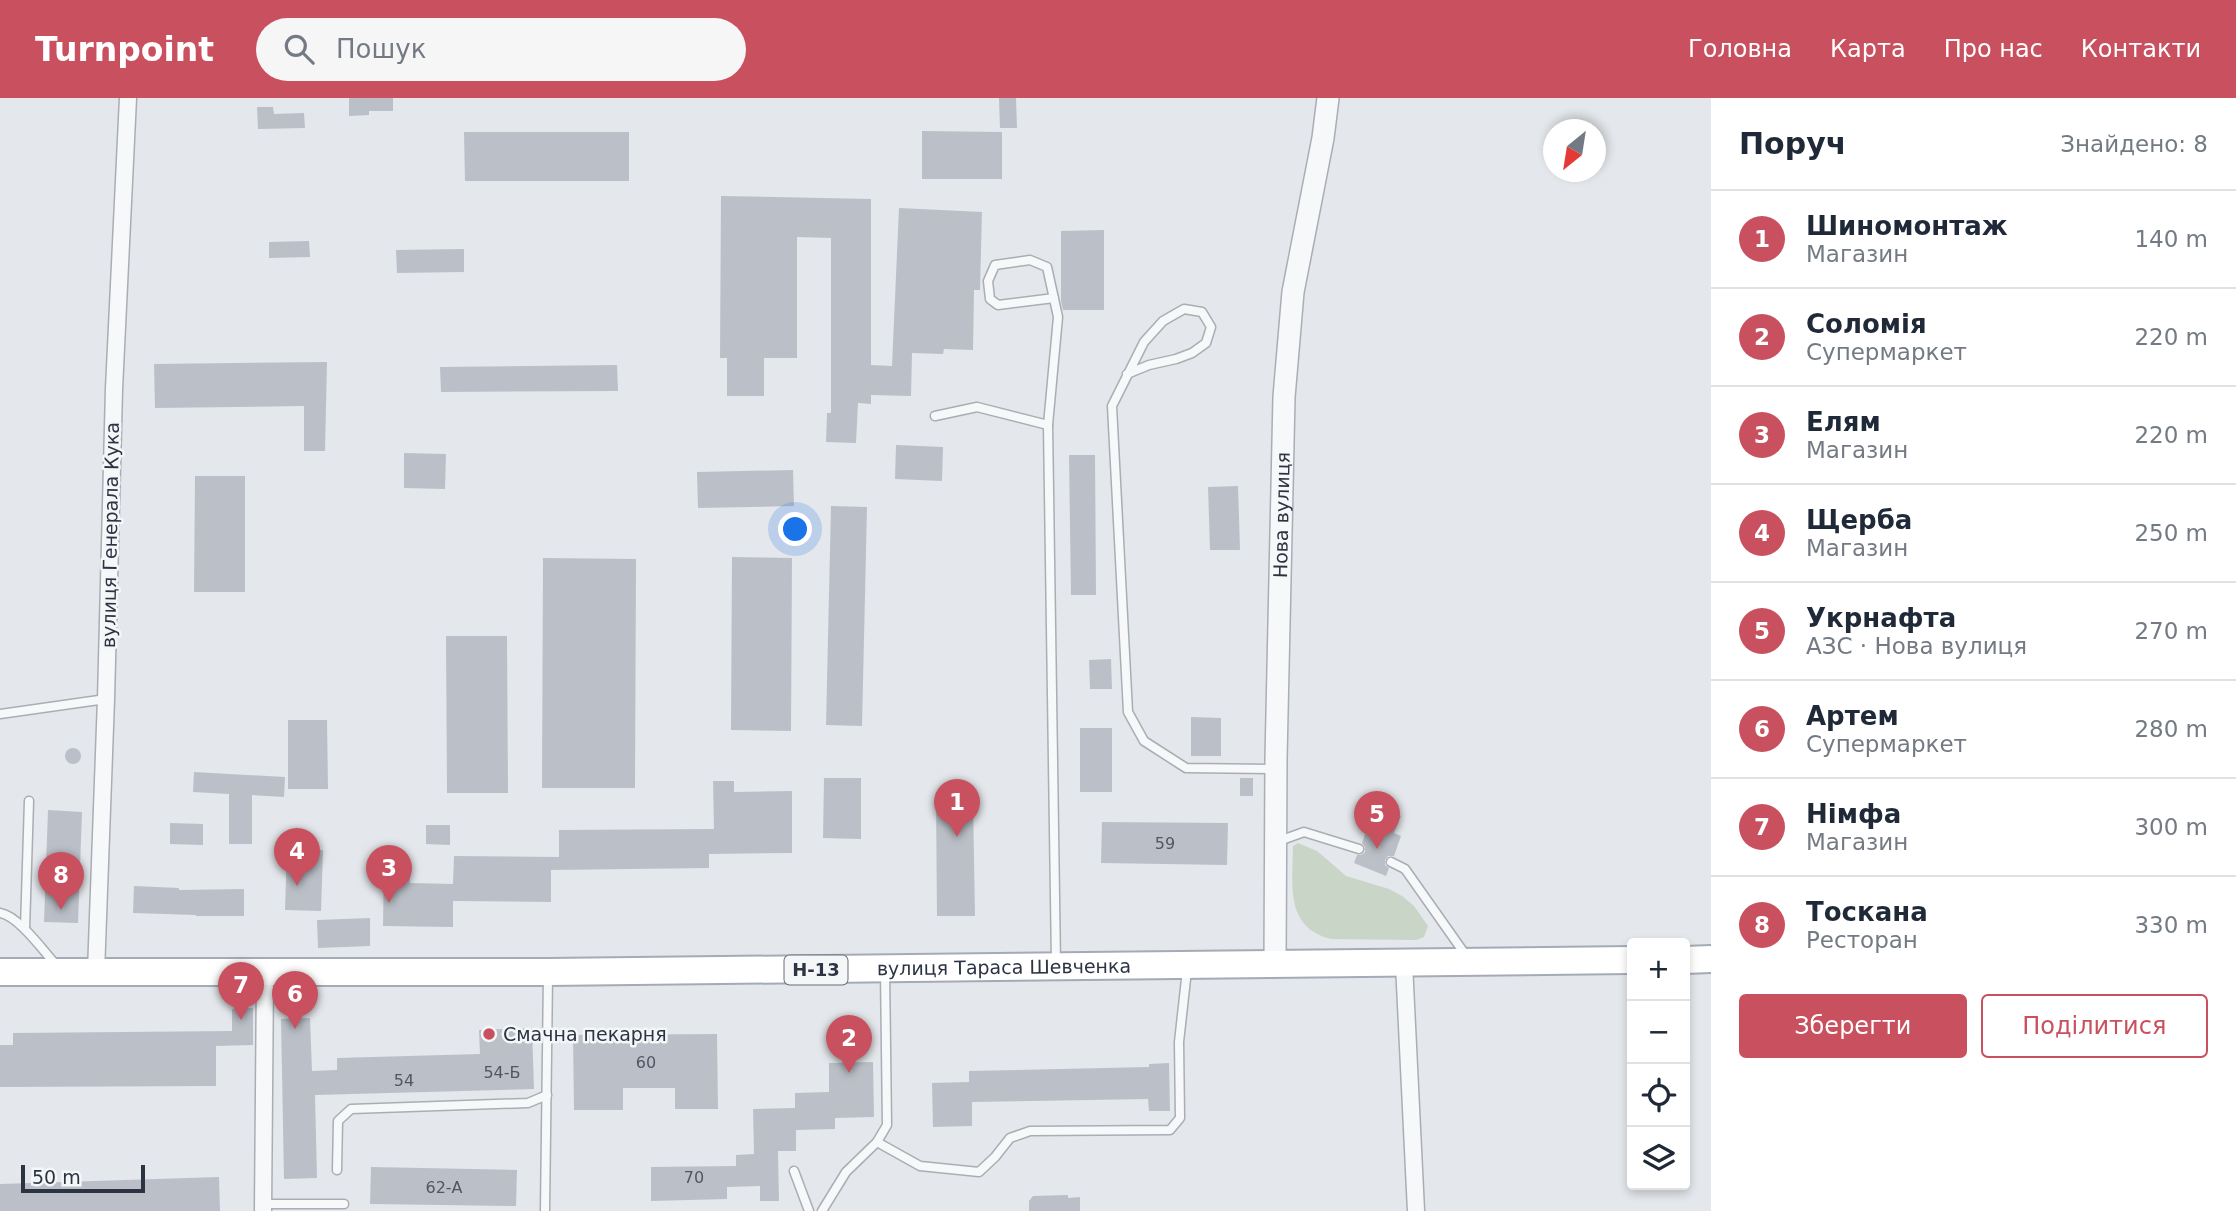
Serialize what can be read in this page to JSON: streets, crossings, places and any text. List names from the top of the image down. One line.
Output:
{"streets":{"main road":["вулиця Тараса Шевченка","Н-13"],"street":["Нова вулиця","вулиця Генерала Кука"]},"crossings":[["Нова вулиця","вулиця Тараса Шевченка"],["вулиця Генерала Кука","вулиця Тараса Шевченка"]],"places":["Смачна пекарня"],"house_numbers":["59","60","54-Б","54","70","62-А"],"scale_bar":"50 m","north":"bottom left","page":{"header":"Turnpoint","search":"Пошук","nav":["Головна","Карта","Про нас","Контакти"],"heading":["Поруч","Знайдено: 8"],"list":[{"mark":"1","name":"Шиномонтаж","note":"Магазин","value":"140 m"},{"mark":"2","name":"Соломiя","note":"Супермаркет","value":"220 m"},{"mark":"3","name":"Елям","note":"Магазин","value":"220 m"},{"mark":"4","name":"Щерба","note":"Магазин","value":"250 m"},{"mark":"5","name":"Укрнафта","note":"АЗС · Нова вулиця","value":"270 m"},{"mark":"6","name":"Артем","note":"Супермаркет","value":"280 m"},{"mark":"7","name":"Німфа","note":"Магазин","value":"300 m"},{"mark":"8","name":"Тоскана","note":"Ресторан","value":"330 m"}],"pins":["1","5","4","3","8","7","6","2"],"map_buttons":["+","−"],"buttons":["Зберегти","Поділитися"],"scale":"50 m"}}
